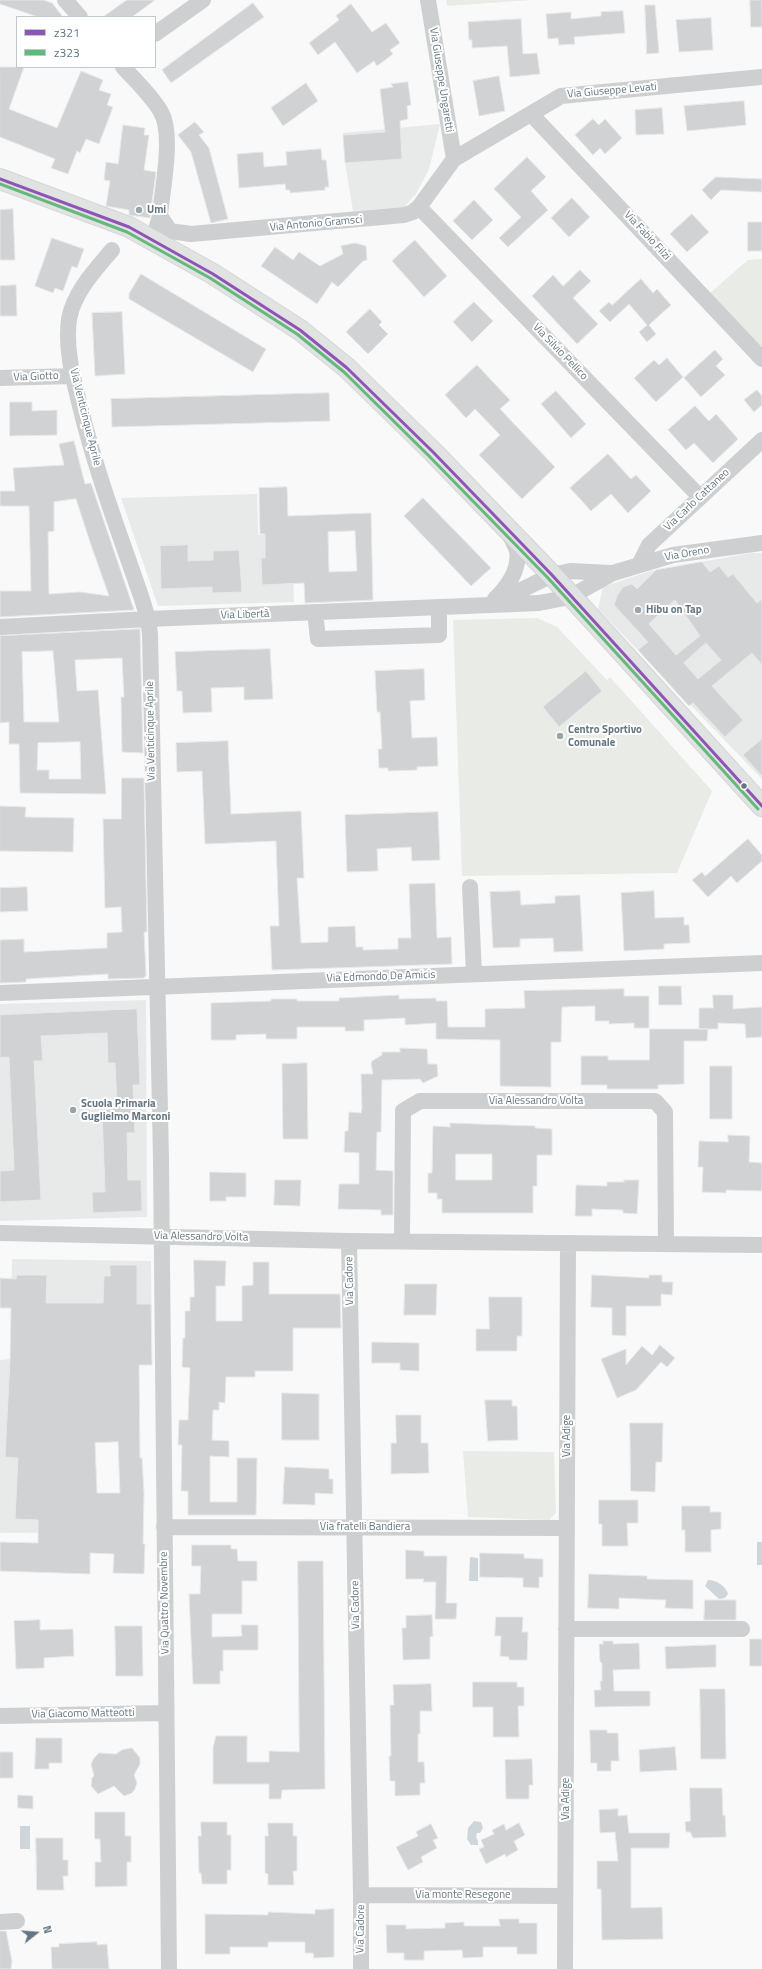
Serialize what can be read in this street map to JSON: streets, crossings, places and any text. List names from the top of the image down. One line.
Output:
{"streets":{"street":["Via Giuseppe Ungaretti","Via Giuseppe Levati","Via Antonio Gramsci","Via Fabio Filzi","Via Silvio Pellico","Via Giotto","Via Venticinque Aprile","Via Carlo Cattaneo","Via Oreno","Via Libertà","Via Edmondo De Amicis","Via Alessandro Volta","Via Cadore","Via Adige","Via fratelli Bandiera","Via Quattro Novembre","Via Giacomo Matteotti","Via monte Resegone"]},"crossings":[["Via Giuseppe Ungaretti","Via Giuseppe Levati"],["Via Giuseppe Ungaretti","Via Antonio Gramsci"],["Via Giuseppe Levati","Via Antonio Gramsci"],["Via Giuseppe Levati","Via Fabio Filzi"],["Via Antonio Gramsci","Via Silvio Pellico"],["Via Silvio Pellico","Via Carlo Cattaneo"],["Via Giotto","Via Venticinque Aprile"],["Via Venticinque Aprile","Via Libertà"],["Via Venticinque Aprile","Via Edmondo De Amicis"],["Via Venticinque Aprile","Via Alessandro Volta"],["Via Venticinque Aprile","Via Quattro Novembre"],["Via Carlo Cattaneo","Via Oreno"],["Via Oreno","Via Libertà"],["Via Alessandro Volta","Via Cadore"],["Via Alessandro Volta","Via Adige"],["Via Alessandro Volta","Via Quattro Novembre"],["Via Cadore","Via fratelli Bandiera"],["Via Cadore","Via monte Resegone"],["Via Adige","Via fratelli Bandiera"],["Via Adige","Via monte Resegone"],["Via fratelli Bandiera","Via Quattro Novembre"],["Via Quattro Novembre","Via Giacomo Matteotti"]],"places":["Umi","Hibu on Tap","Centro Sportivo Comunale","Scuola Primaria Guglielmo Marconi"],"lines":["transit line z321","transit line z323"],"legend":["z321","z323"],"north":"right"}
